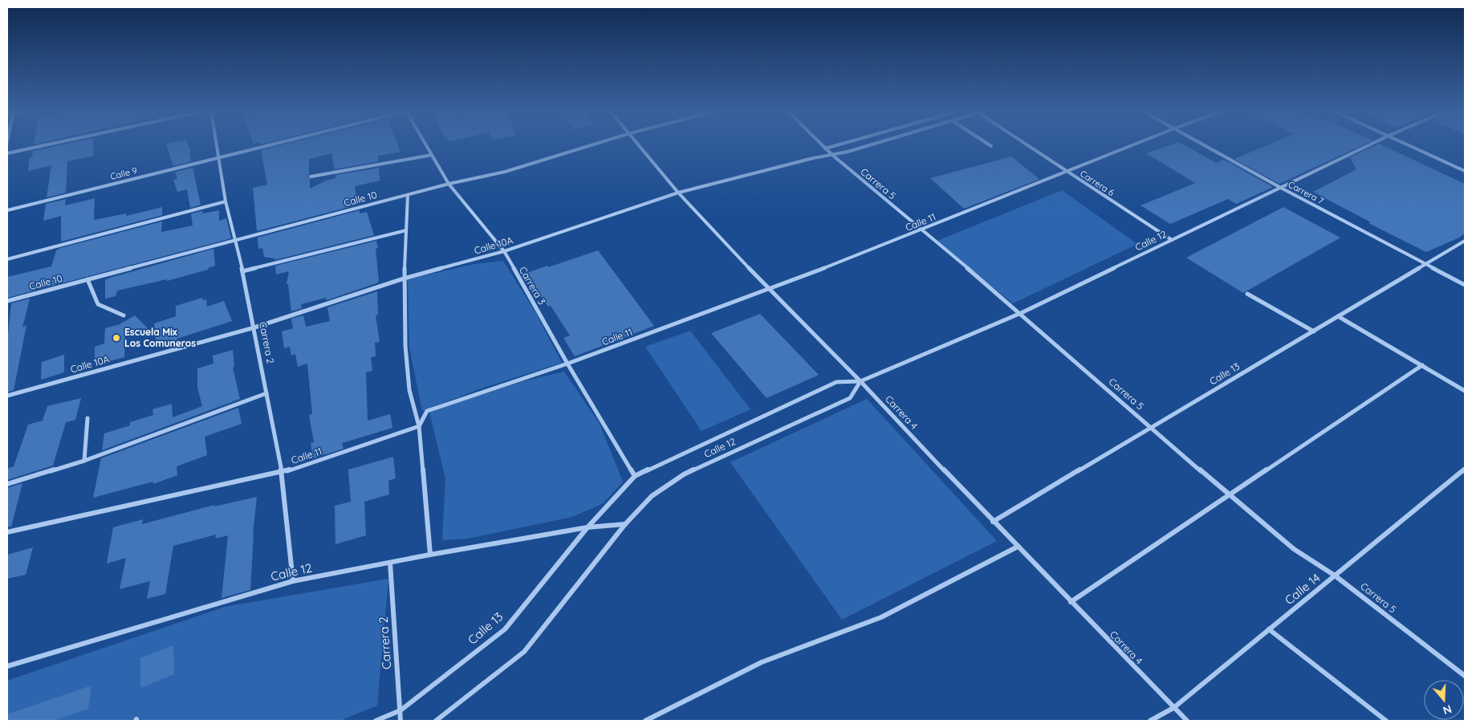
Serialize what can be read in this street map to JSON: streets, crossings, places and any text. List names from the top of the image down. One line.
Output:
{"streets":{"street":["Calle 9","Carrera 6","Carrera 5","Carrera 7","Calle 10","Calle 11","Calle 12","Calle 10A","Carrera 3","Carrera 2","Calle 13","Carrera 4","Calle 14"]},"crossings":[["Calle 9","Carrera 2"],["Carrera 6","Calle 11"],["Carrera 6","Calle 12"],["Carrera 5","Calle 11"],["Carrera 5","Calle 12"],["Carrera 5","Calle 10A"],["Carrera 5","Calle 13"],["Carrera 5","Calle 14"],["Carrera 7","Calle 12"],["Carrera 7","Calle 13"],["Calle 10","Carrera 3"],["Calle 10","Carrera 2"],["Calle 11","Carrera 3"],["Calle 11","Carrera 2"],["Calle 11","Carrera 4"],["Calle 12","Carrera 3"],["Calle 12","Carrera 2"],["Calle 12","Calle 13"],["Calle 12","Carrera 4"],["Calle 10A","Carrera 3"],["Calle 10A","Carrera 2"],["Calle 10A","Carrera 4"],["Carrera 2","Calle 13"],["Calle 13","Carrera 4"],["Carrera 4","Calle 14"]],"places":["Escuela Mix Los Comuneros"],"north":"bottom"}
